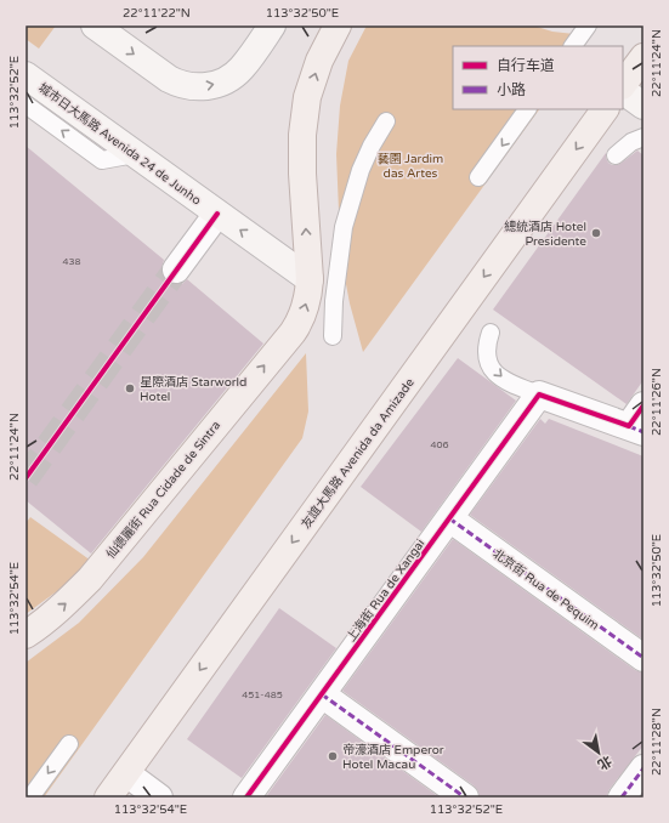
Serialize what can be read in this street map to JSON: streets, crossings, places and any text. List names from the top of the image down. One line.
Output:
{"streets":{"main road":["城市日大馬路 Avenida 24 de Junho","友誼大馬路 Avenida da Amizade","仙德麗街 Rua Cidade de Sintra"],"street":["北京街 Rua de Pequim","上海街 Rua de Xangai"]},"crossings":[["城市日大馬路 Avenida 24 de Junho","仙德麗街 Rua Cidade de Sintra"],["北京街 Rua de Pequim","上海街 Rua de Xangai"]],"one_way":["友誼大馬路 Avenida da Amizade","仙德麗街 Rua Cidade de Sintra"],"parks":["藝園 Jardim das Artes"],"places":["總統酒店 Hotel Presidente","星際酒店 Starworld Hotel","帝濠酒店 Emperor Hotel Macau"],"house_numbers":["438","406","451-485"],"legend":["自行车道","小路"],"north":"bottom right","coordinates":["22°11'22\"N","113°32'50\"E","22°11'24\"N","113°32'52\"E","22°11'26\"N","113°32'54\"E","22°11'28\"N"]}
